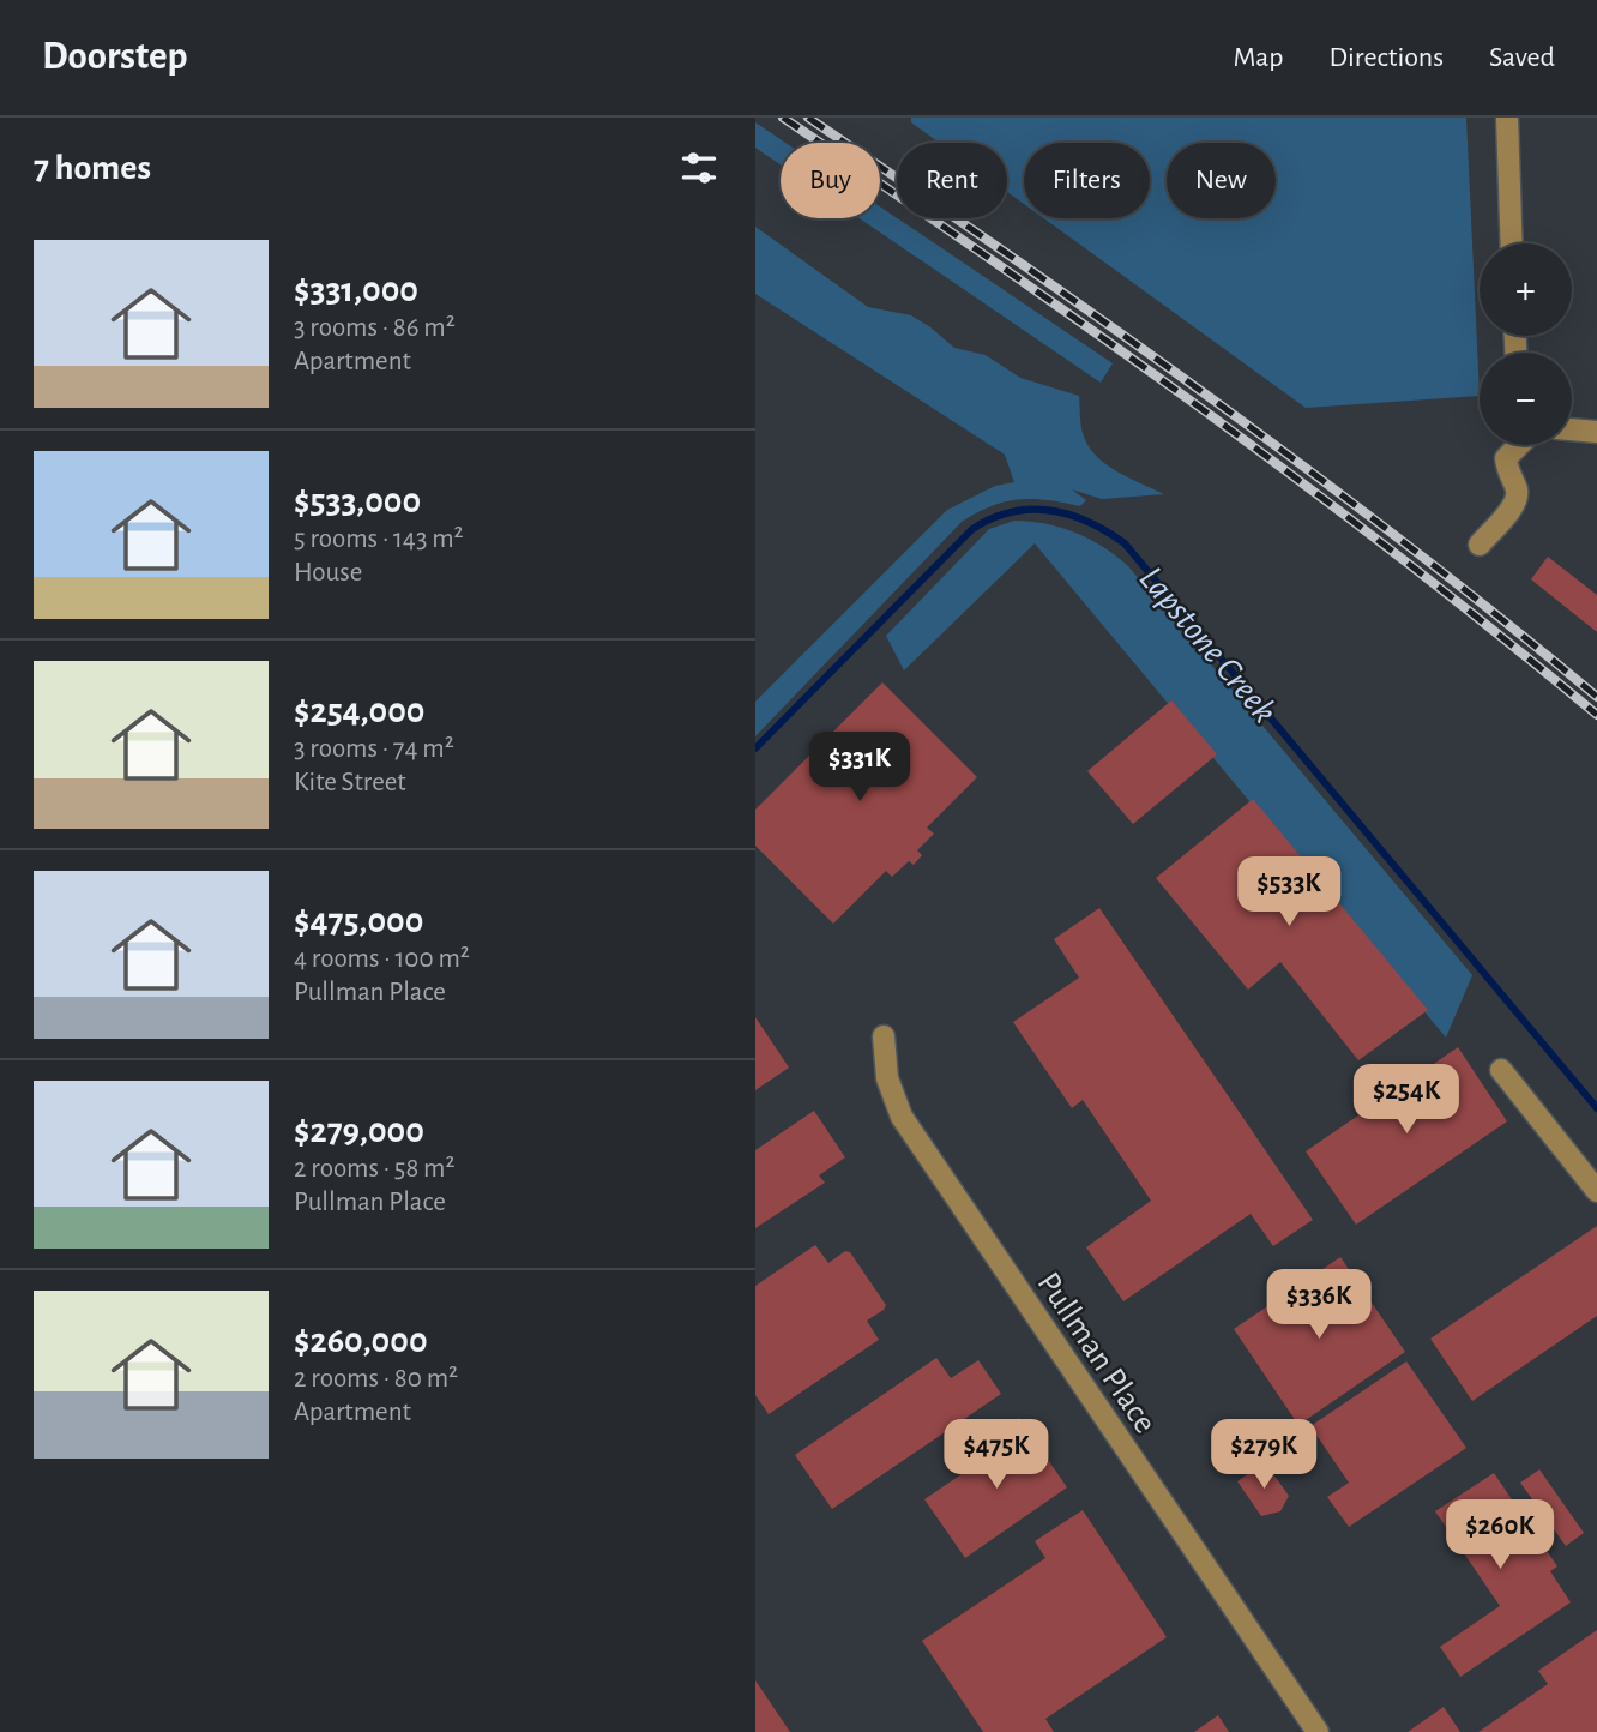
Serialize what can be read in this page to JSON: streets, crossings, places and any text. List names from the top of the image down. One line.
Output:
{"streets":{"street":["Pullman Place"]},"water":["Lapstone Creek"],"page":{"header":"Doorstep","nav":["Map","Directions","Saved"],"heading":"7 homes","chip":["Buy","Rent","Filters","New"],"list":[{"name":"$331,000","note":"3 rooms · 86 m² · Apartment"},{"name":"$533,000","note":"5 rooms · 143 m² · House"},{"name":"$254,000","note":"3 rooms · 74 m² · Kite Street"},{"name":"$475,000","note":"4 rooms · 100 m² · Pullman Place"},{"name":"$279,000","note":"2 rooms · 58 m² · Pullman Place"},{"name":"$260,000","note":"2 rooms · 80 m² · Apartment"}],"map_buttons":["+","−"],"price":["$331K","$533K","$254K","$336K","$475K","$279K","$260K"]}}
